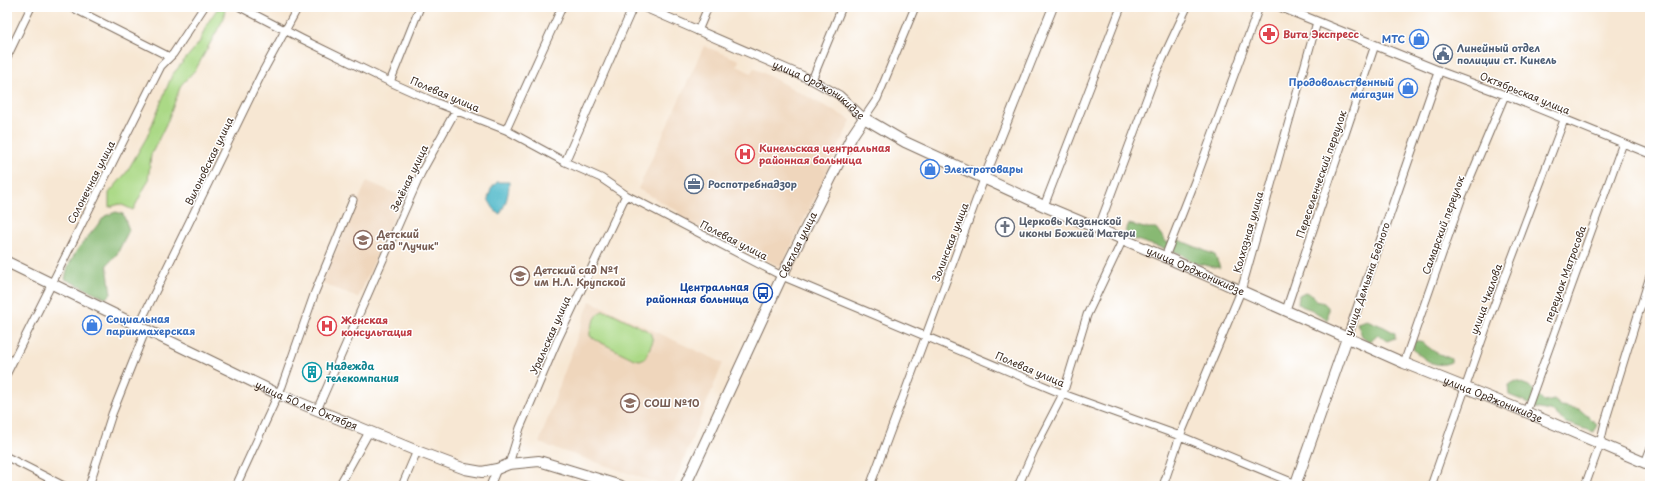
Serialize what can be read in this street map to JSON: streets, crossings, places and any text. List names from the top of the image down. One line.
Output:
{"streets":{"main road":["улица Орджоникидзе","Светлая улица","улица Демьяна Бедного","улица 50 лет Октября"],"street":["Октябрьская улица","Полевая улица","Вилоновская улица","Переселенческий переулок","Зелёная улица","Солонечная улица","Самарский переулок","Колхозная улица","Золинская улица","переулок Матросова","улица Чкалова","Уральская улица"]},"crossings":[["улица Орджоникидзе","Переселенческий переулок"],["улица Орджоникидзе","Самарский переулок"],["улица Орджоникидзе","Колхозная улица"],["улица Орджоникидзе","Золинская улица"],["улица Орджоникидзе","Светлая улица"],["улица Орджоникидзе","переулок Матросова"],["улица Орджоникидзе","улица Демьяна Бедного"],["улица Орджоникидзе","улица Чкалова"],["Октябрьская улица","Переселенческий переулок"],["Октябрьская улица","Самарский переулок"],["Октябрьская улица","Колхозная улица"],["Октябрьская улица","переулок Матросова"],["Октябрьская улица","улица Демьяна Бедного"],["Октябрьская улица","улица Чкалова"],["Полевая улица","Вилоновская улица"],["Полевая улица","Зелёная улица"],["Полевая улица","Колхозная улица"],["Полевая улица","Золинская улица"],["Полевая улица","Светлая улица"],["Полевая улица","улица Демьяна Бедного"],["Полевая улица","Уральская улица"],["Вилоновская улица","улица 50 лет Октября"],["Зелёная улица","улица 50 лет Октября"],["Солонечная улица","улица 50 лет Октября"],["Уральская улица","улица 50 лет Октября"]],"places":{"pharmacy":["Вита Экспресс"],"shop":["МТС","Продовольственный магазин","Электротовары","Социальная парикмахерская"],"public building":["Линейный отдел полиции ст. Кинель"],"hospital":["Кинельская центральная районная больница","Женская консультация"],"office":["Роспотребнадзор"],"church":["Церковь Казанской иконы Божией Матери"],"school or university":["Детский сад \"Лучик\"","Детский сад №1 им Н.Л. Крупской","СОШ №10"],"bus stop":["Центральная районная больница"],"building":["Надежда телекомпания"]}}
